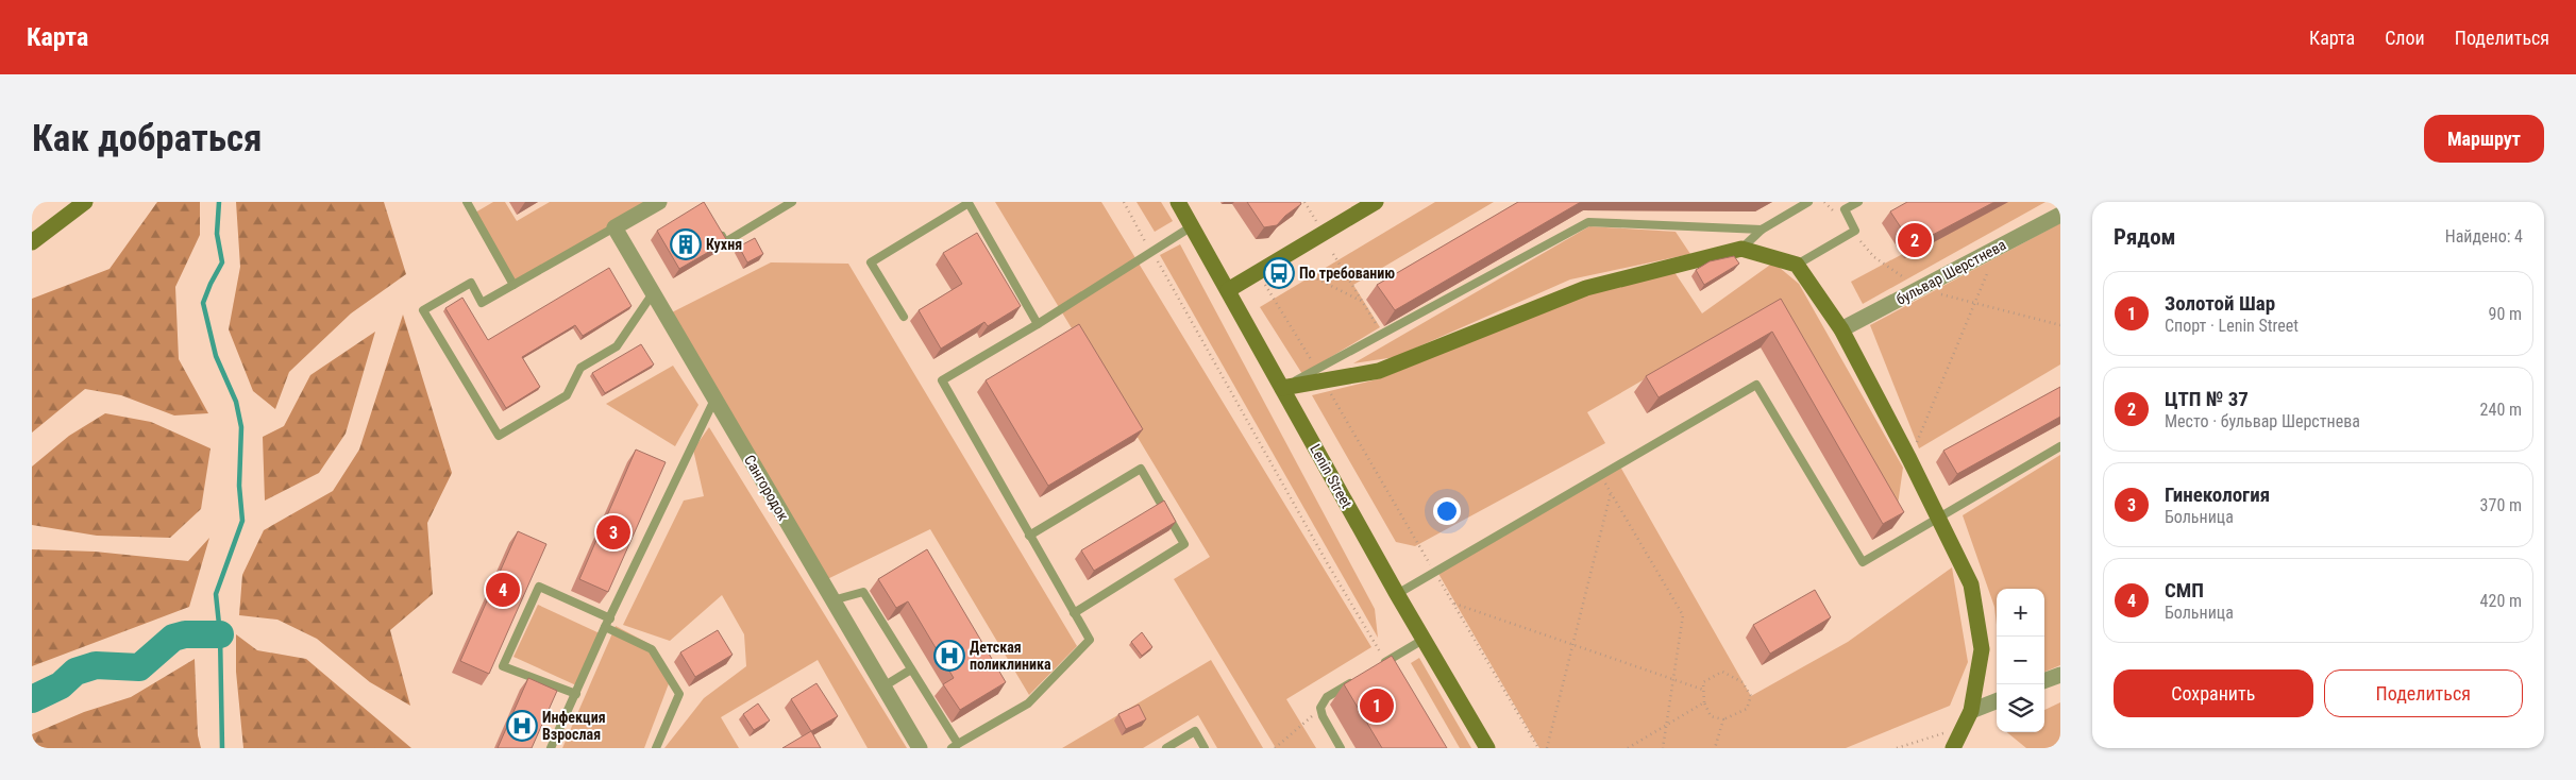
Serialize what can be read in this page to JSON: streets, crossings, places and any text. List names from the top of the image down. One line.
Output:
{"streets":{"street":["бульвар Шерстнева","Lenin Street","Сангородок"]},"places":{"building":["Кухня"],"bus stop":["По требованию"],"hospital":["Детская поликлиника","Инфекция Взрослая"]},"page":{"header":"Карта","nav":["Карта","Слои","Поделиться"],"buttons":["Маршрут",["Сохранить","Поделиться"]],"title":"Как добраться","heading":["Рядом","Найдено: 4"],"pins":["2","3","4","1"],"list":[{"mark":"1","name":"Золотой Шар","note":"Спорт · Lenin Street","value":"90 m"},{"mark":"2","name":"ЦТП № 37","note":"Место · бульвар Шерстнева","value":"240 m"},{"mark":"3","name":"Гинекология","note":"Больница","value":"370 m"},{"mark":"4","name":"СМП","note":"Больница","value":"420 m"}],"map_buttons":["+","−"]}}
